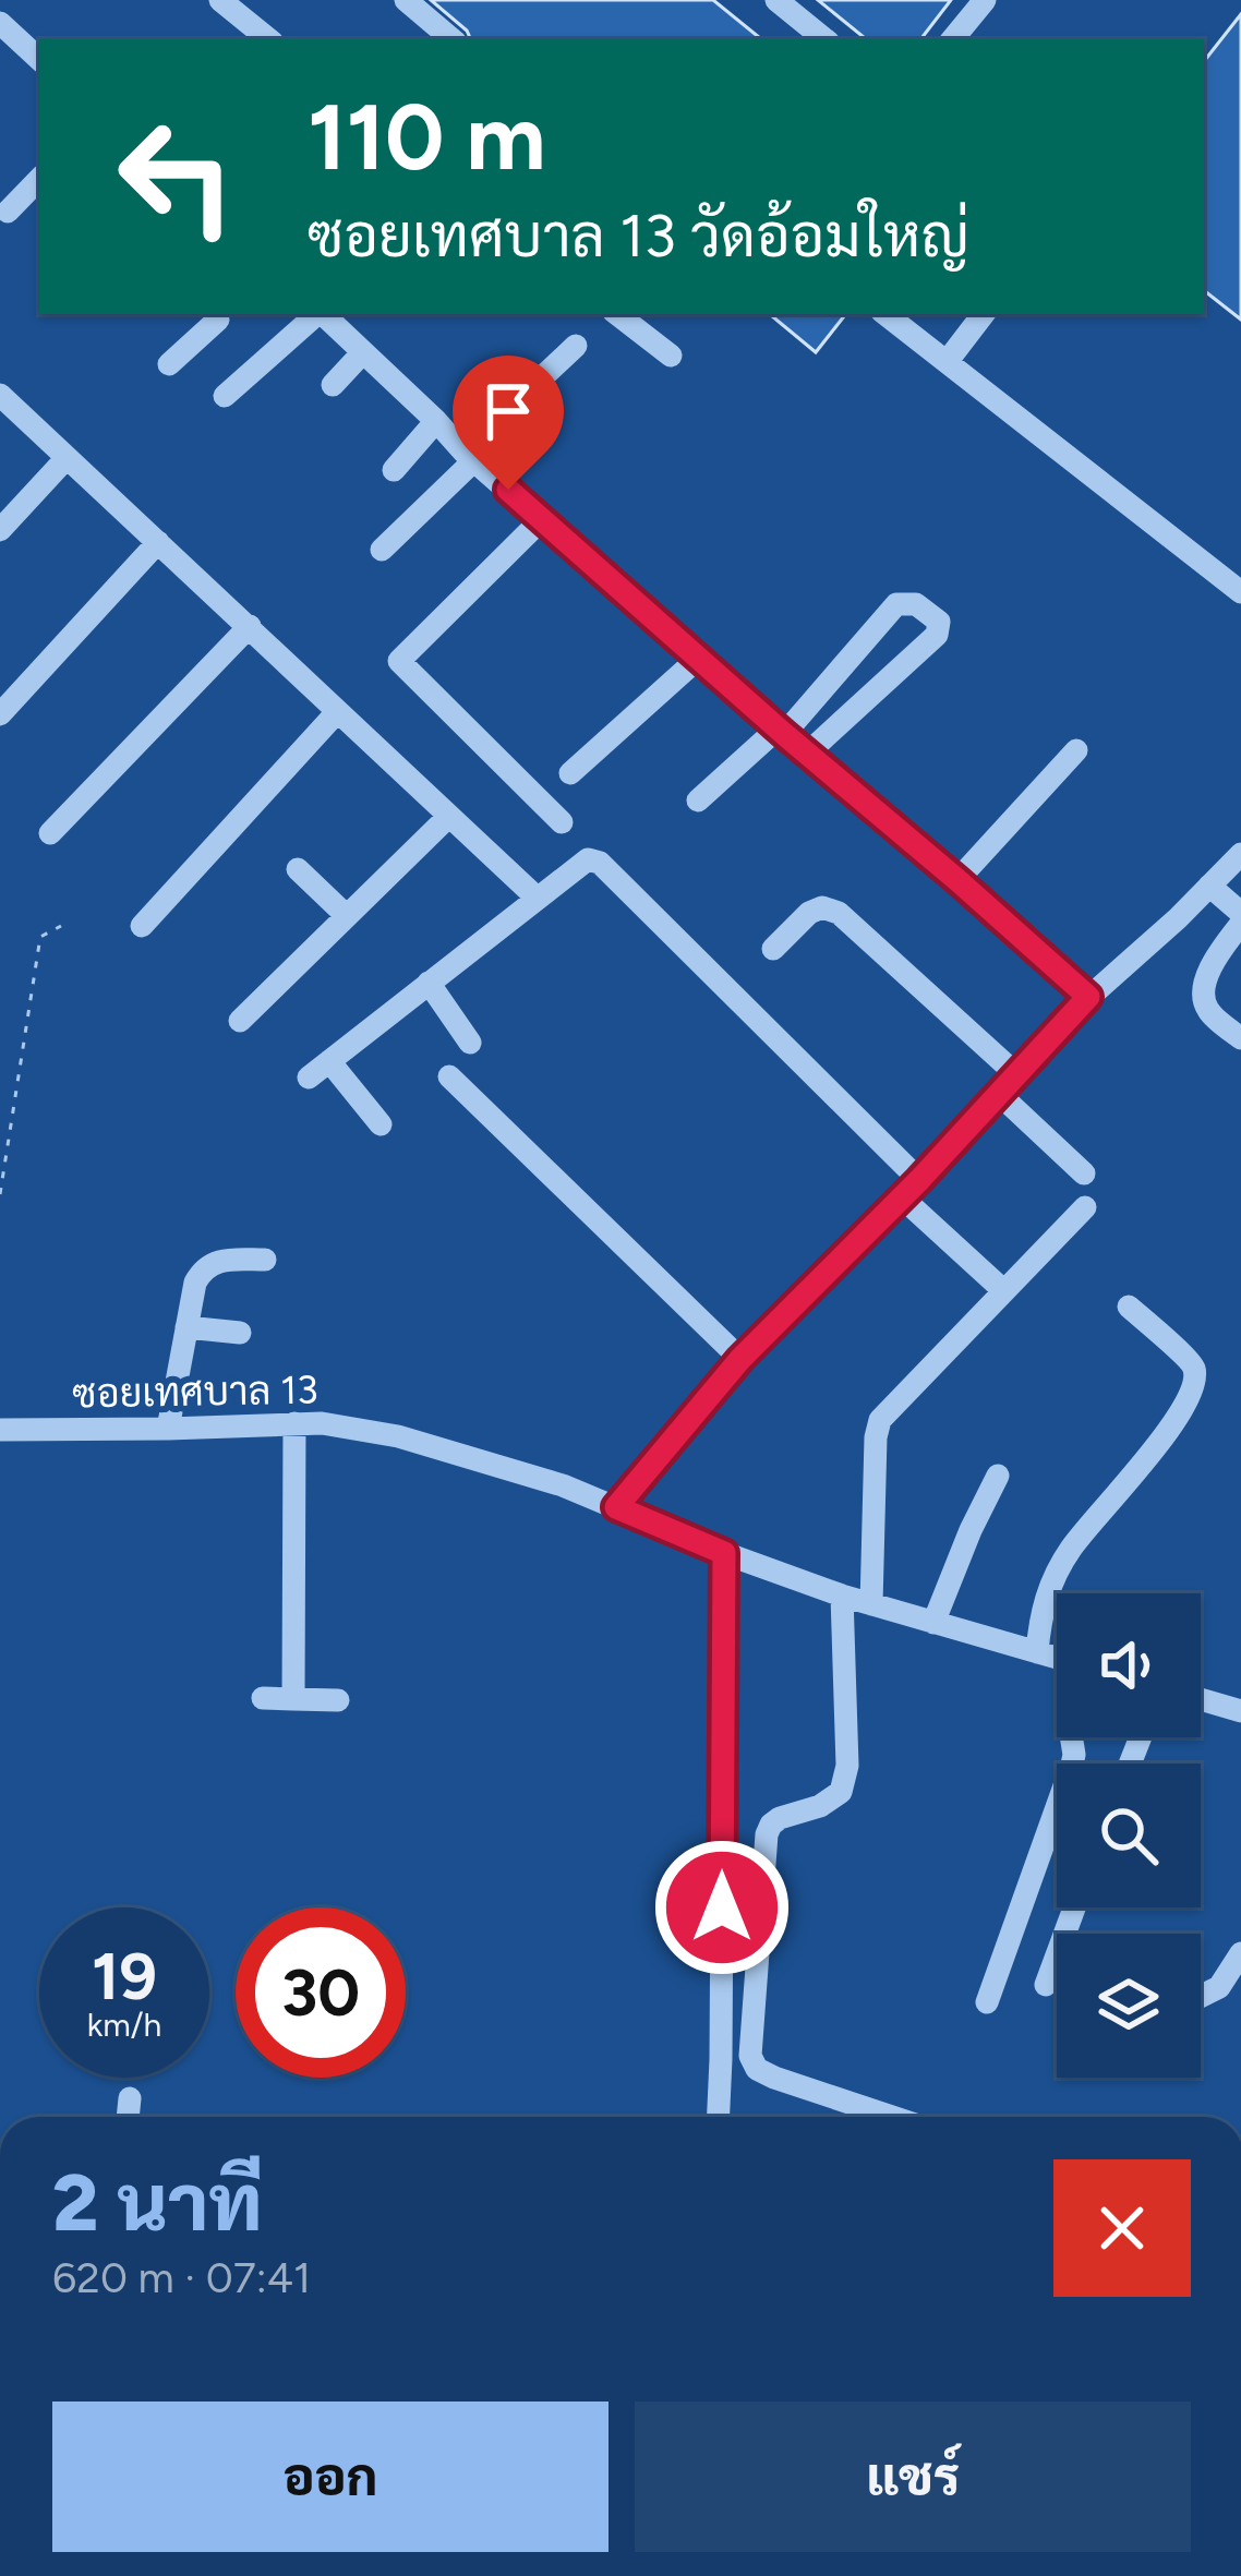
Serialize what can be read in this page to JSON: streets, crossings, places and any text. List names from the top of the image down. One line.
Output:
{"streets":{"street":["ซอยเทศบาล 13"]},"page":{"turn":["110 m","ซอยเทศบาล 13 วัดอ้อมใหญ่"],"speed":"19 km/h","limit":"30","heading":["2 นาที","620 m · 07:41"],"buttons":["ออก","แชร์"]}}
